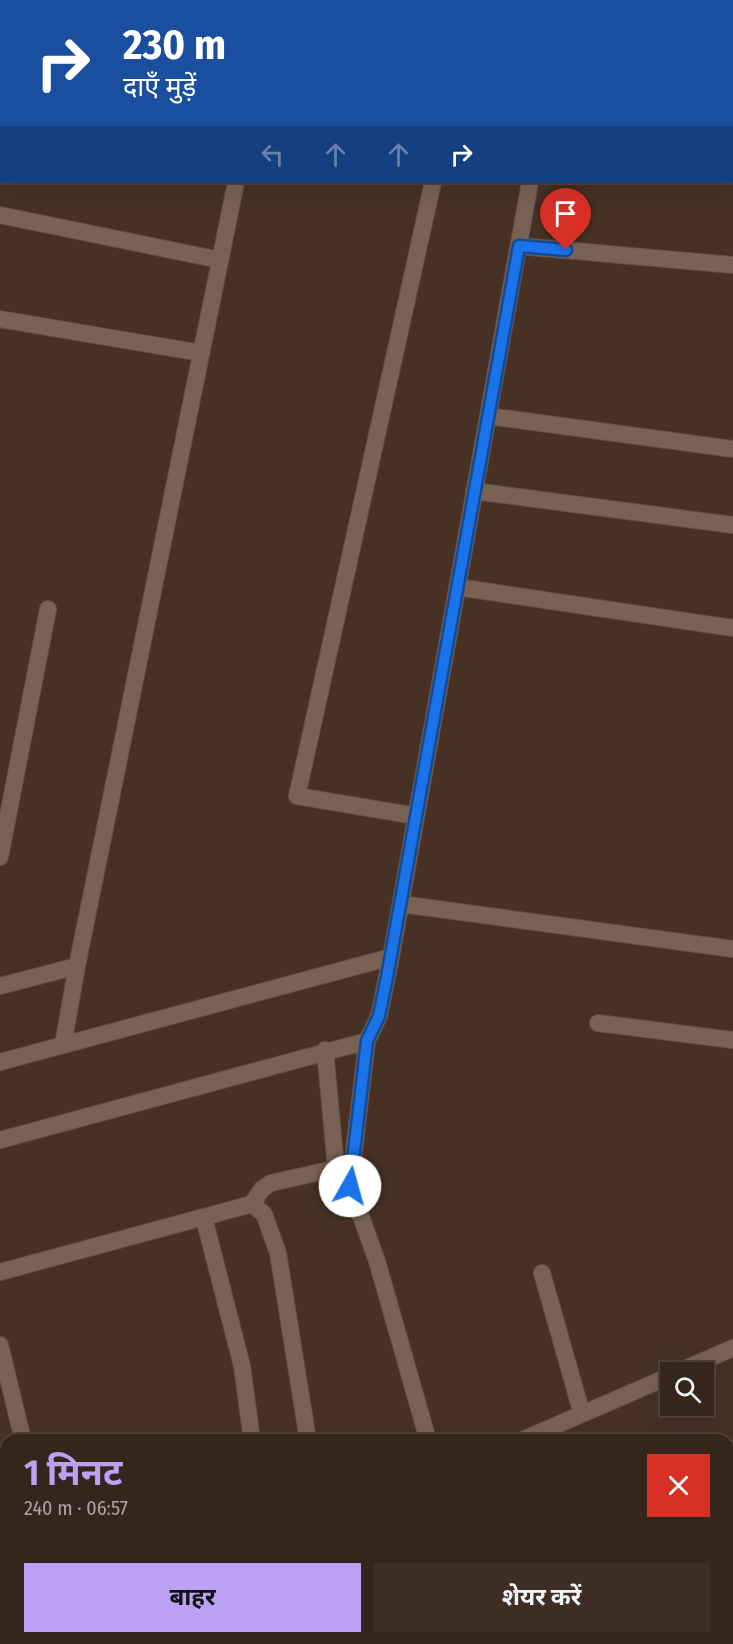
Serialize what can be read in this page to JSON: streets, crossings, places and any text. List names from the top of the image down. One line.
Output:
{"page":{"turn":["230 m","दाएँ मुड़ें"],"heading":["1 मिनट","240 m · 06:57"],"buttons":["बाहर","शेयर करें"]}}
